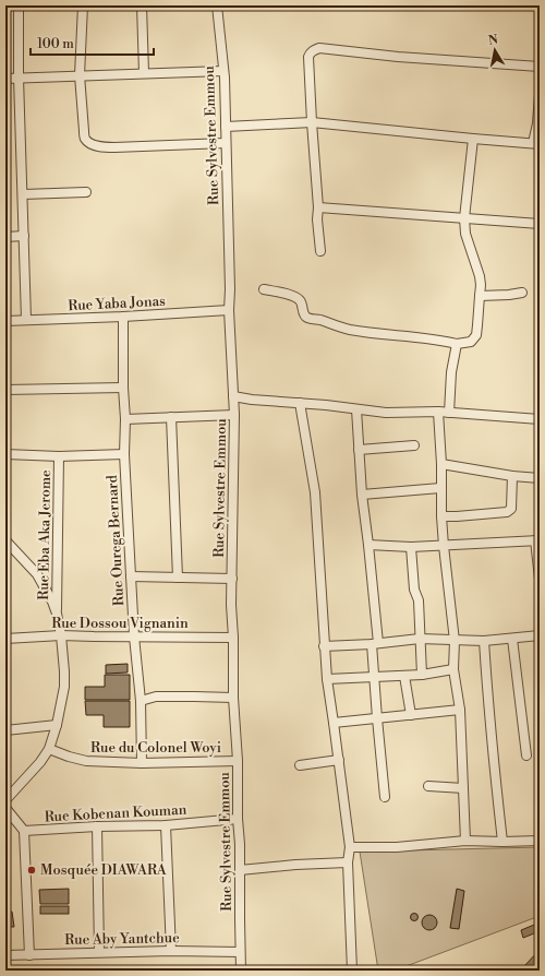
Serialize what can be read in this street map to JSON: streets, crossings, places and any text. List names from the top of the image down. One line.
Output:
{"streets":{"street":["Rue Sylvestre Emmou","Rue Yaba Jonas","Rue Eba Aka Jerome","Rue Ourega Bernard","Rue Dossou Vignanin","Rue du Colonel Woyi","Rue Kobenan Kouman","Rue Aby Yantchue"]},"crossings":[["Rue Sylvestre Emmou","Rue Yaba Jonas"],["Rue Sylvestre Emmou","Rue Dossou Vignanin"],["Rue Sylvestre Emmou","Rue du Colonel Woyi"],["Rue Sylvestre Emmou","Rue Kobenan Kouman"],["Rue Sylvestre Emmou","Rue Aby Yantchue"],["Rue Yaba Jonas","Rue Ourega Bernard"],["Rue Ourega Bernard","Rue Dossou Vignanin"],["Rue Ourega Bernard","Rue du Colonel Woyi"]],"places":["Mosquée DIAWARA"],"scale_bar":"100 m","north":"top"}
